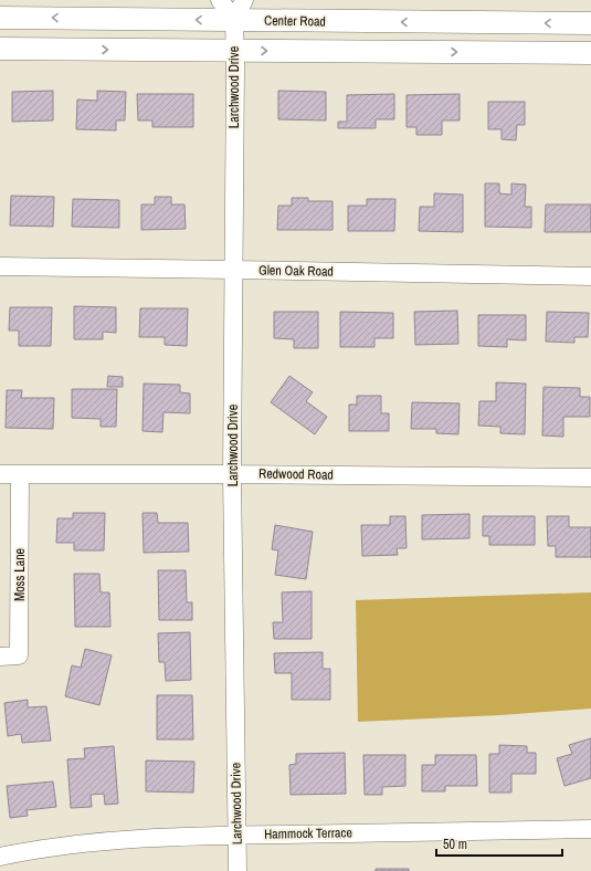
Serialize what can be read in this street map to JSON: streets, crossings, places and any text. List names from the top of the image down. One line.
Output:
{"streets":{"street":["Center Road","Larchwood Drive","Glen Oak Road","Redwood Road","Moss Lane","Hammock Terrace"]},"crossings":[["Center Road","Larchwood Drive"],["Larchwood Drive","Glen Oak Road"],["Larchwood Drive","Redwood Road"],["Larchwood Drive","Hammock Terrace"],["Redwood Road","Moss Lane"]],"scale_bar":"50 m"}
